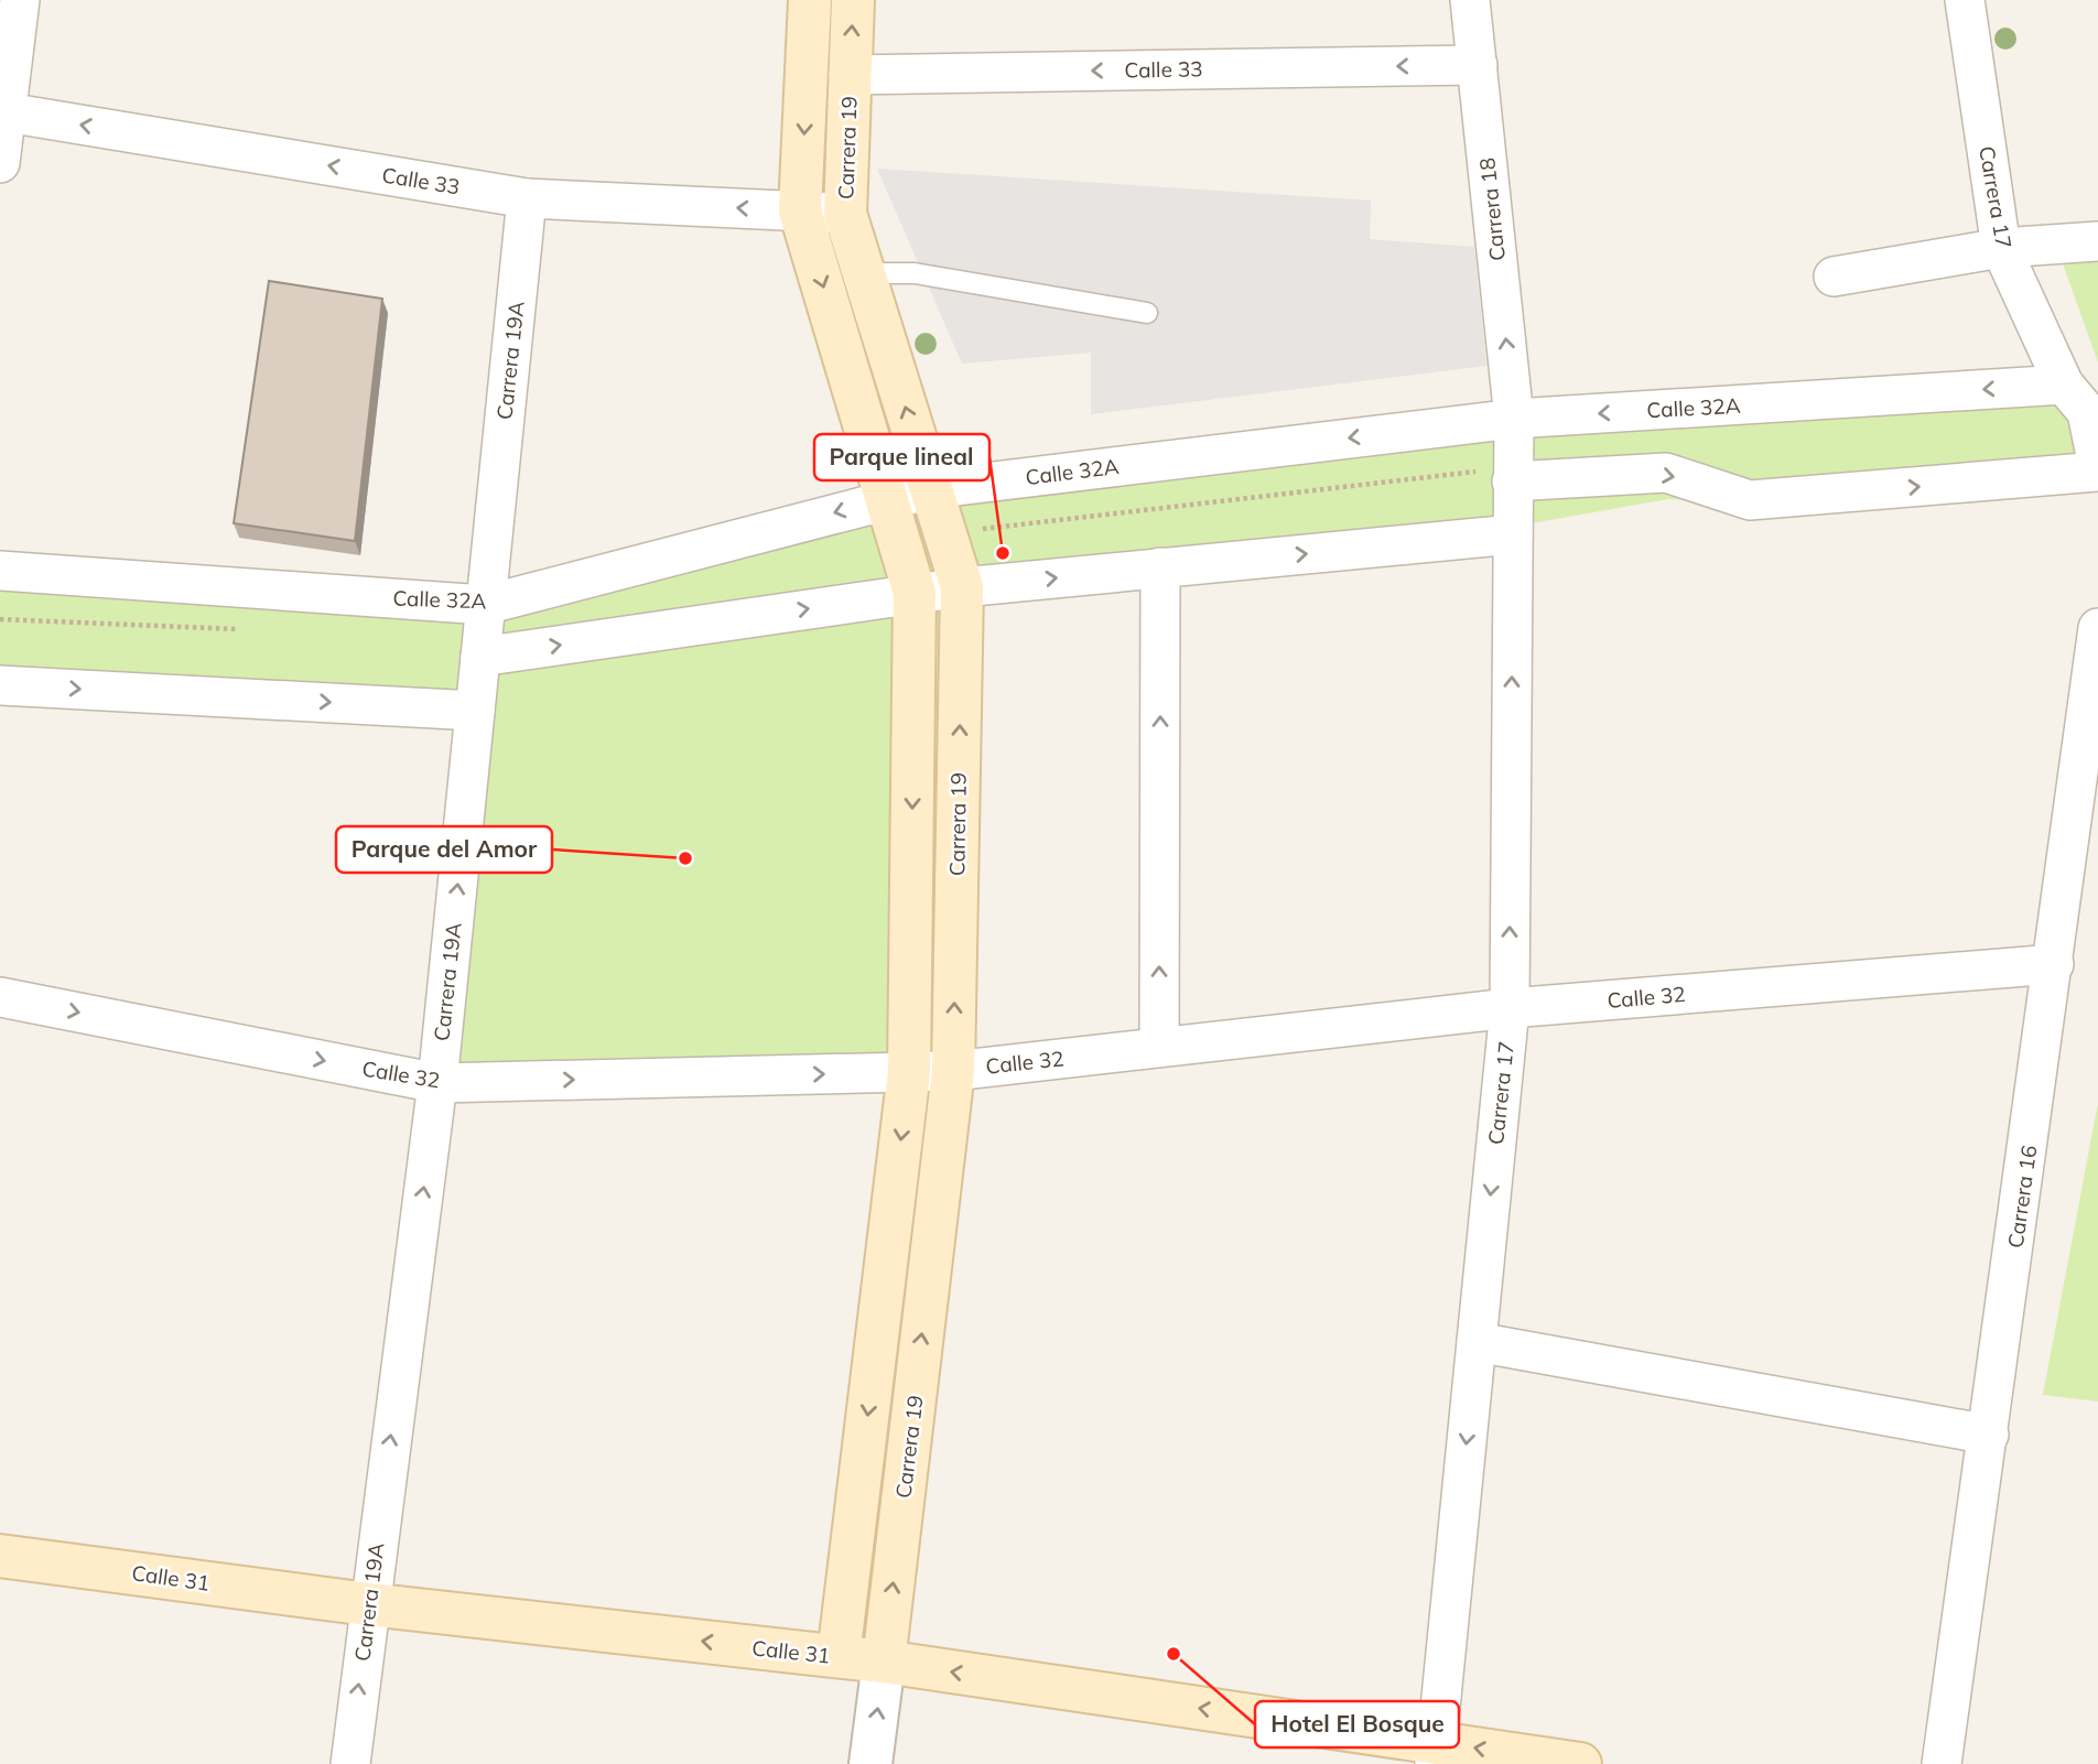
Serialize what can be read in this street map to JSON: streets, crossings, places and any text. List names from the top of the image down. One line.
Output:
{"streets":{"main road":["Carrera 19","Calle 31"],"street":["Calle 33","Carrera 17","Carrera 18","Carrera 19A","Calle 32A","Calle 32","Carrera 16"]},"crossings":[["Calle 33","Carrera 19"],["Calle 33","Carrera 18"],["Calle 33","Carrera 19A"],["Carrera 19","Calle 32A"],["Carrera 19","Calle 32"],["Carrera 19","Calle 31"],["Carrera 17","Carrera 18"],["Carrera 17","Calle 32A"],["Carrera 17","Calle 32"],["Carrera 17","Calle 31"],["Carrera 18","Calle 32A"],["Carrera 19A","Calle 32A"],["Carrera 19A","Calle 32"],["Carrera 19A","Calle 31"],["Calle 32","Carrera 16"]],"one_way":["Calle 33","Carrera 18","Carrera 19A","Calle 32","Calle 31"],"places":["Parque lineal","Parque del Amor","Hotel El Bosque"]}
